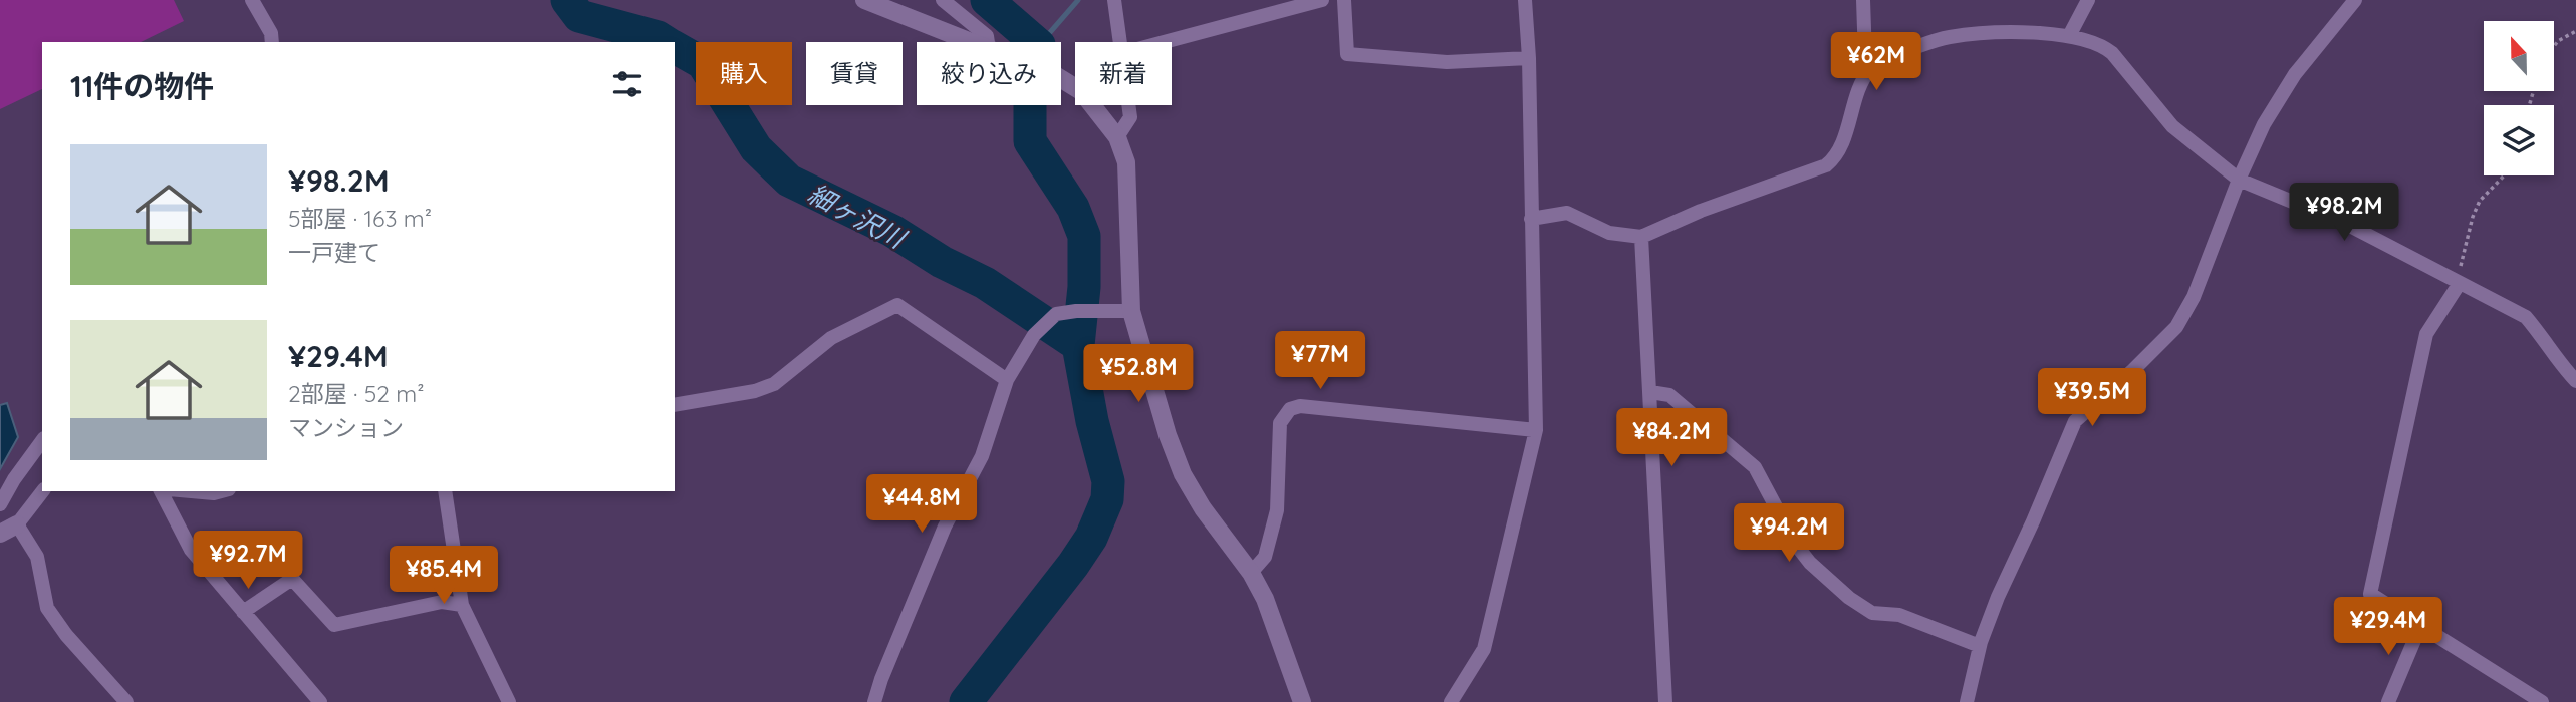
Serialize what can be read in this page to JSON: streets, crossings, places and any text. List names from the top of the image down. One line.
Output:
{"water":["細ヶ沢川"],"north":"top","page":{"price":["¥62M","¥98.2M","¥77M","¥52.8M","¥39.5M","¥84.2M","¥44.8M","¥94.2M","¥92.7M","¥85.4M","¥29.4M"],"chip":["購入","賃貸","絞り込み","新着"],"heading":"11件の物件","list":[{"name":"¥98.2M","note":"5部屋 · 163 m² · 一戸建て"},{"name":"¥29.4M","note":"2部屋 · 52 m² · マンション"}]}}
